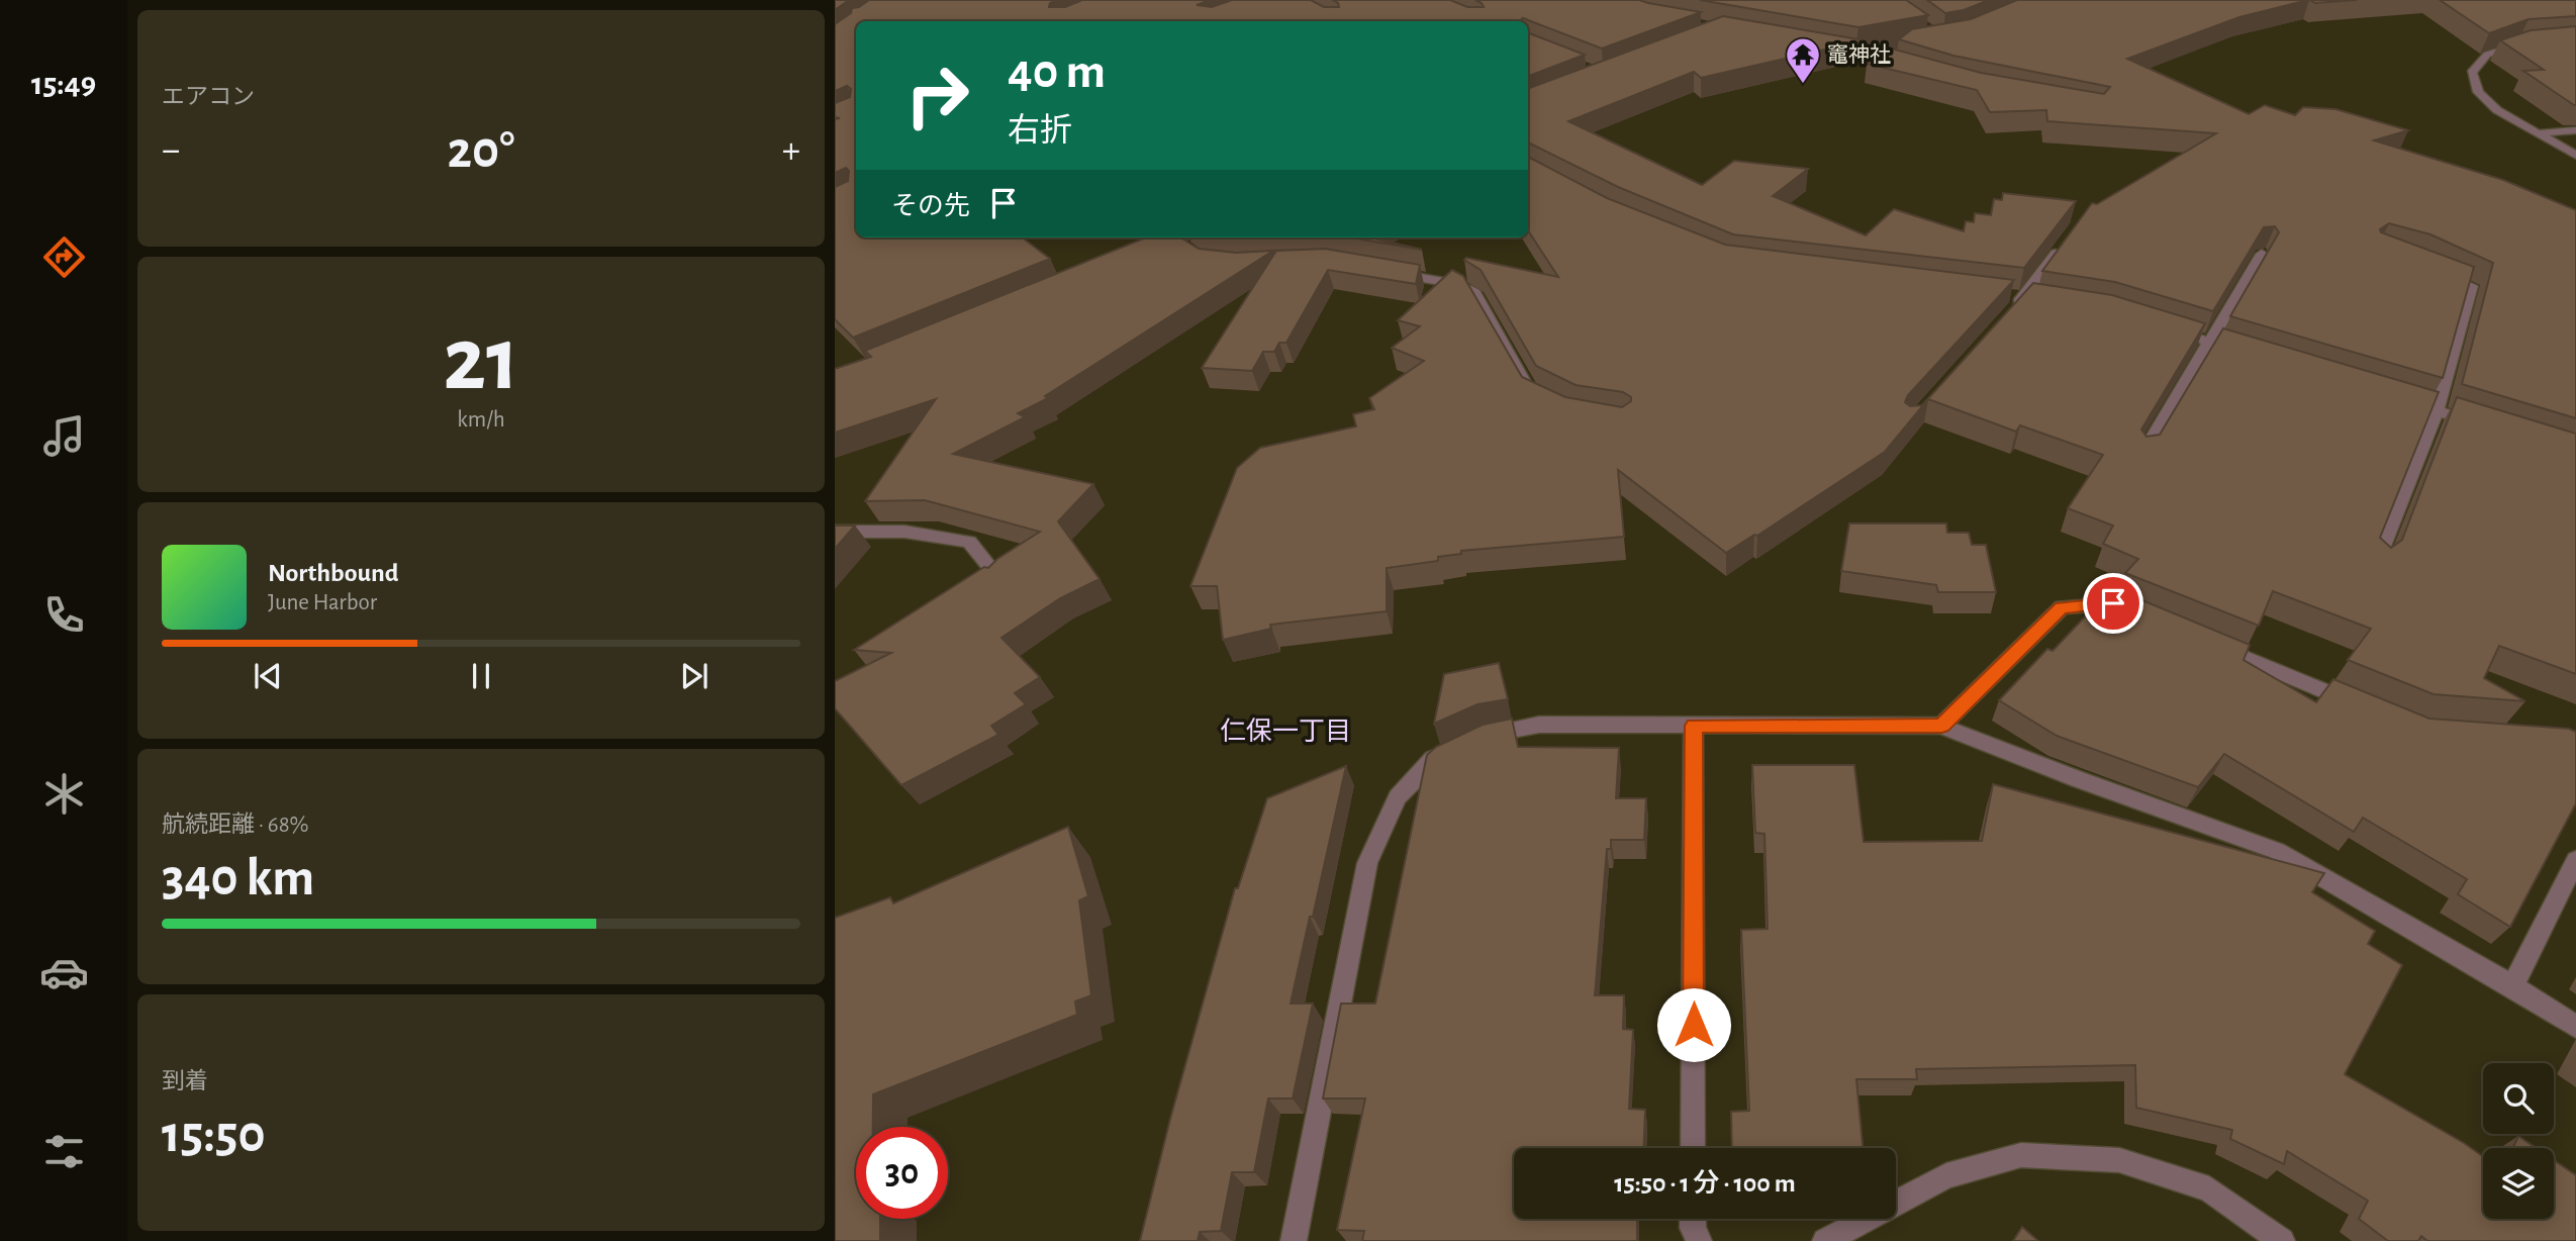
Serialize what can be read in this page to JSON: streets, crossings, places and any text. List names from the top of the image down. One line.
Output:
{"districts":["仁保一丁目"],"places":{"temple":["竈神社"]},"page":{"tabs":"15:49","tile":["エアコン",["21","km/h"],["航続距離 · 68%","340 km"],["到着","15:50"]],"turn":["40 m","右折"],"heat":["−","20°","+"],"then":"その先","song":["Northbound","June Harbor"],"limit":"30","trip":"15:50 · 1 分 · 100 m"}}
